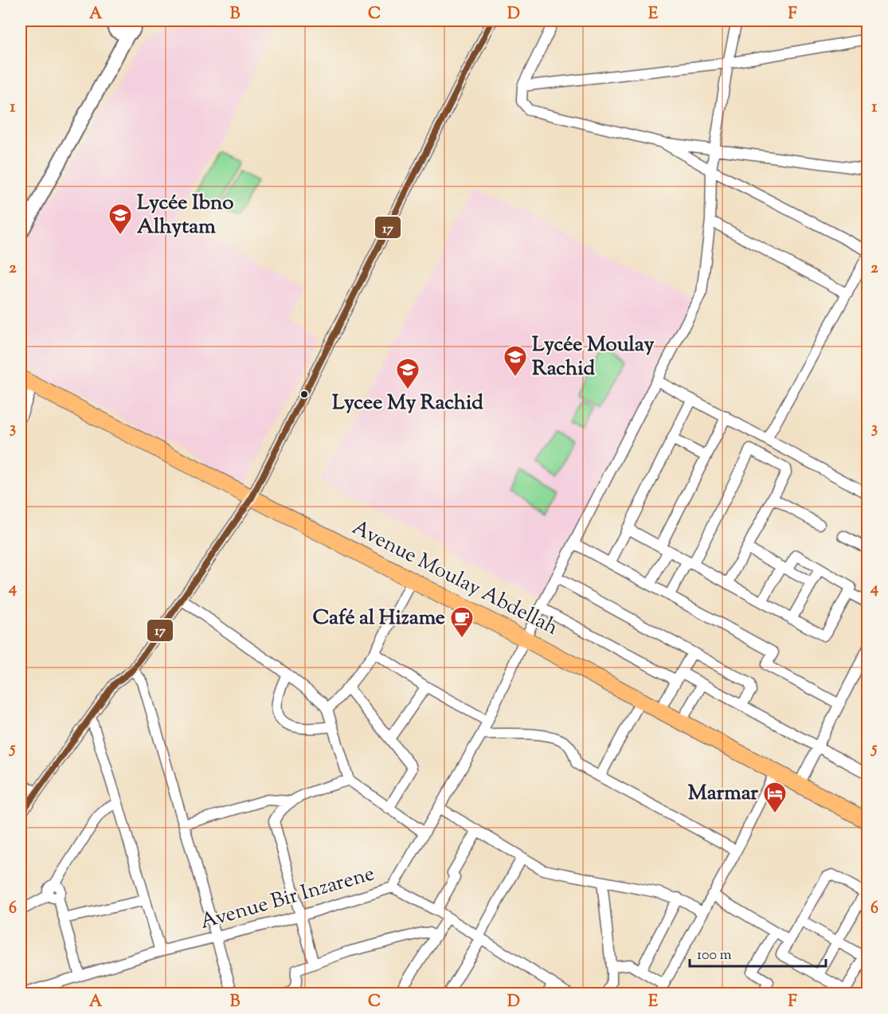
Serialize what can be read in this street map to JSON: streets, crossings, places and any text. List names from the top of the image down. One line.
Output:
{"streets":{"main road":["Avenue Moulay Abdellah"],"street":["Avenue Bir Inzarene"]},"places":{"school or university":["Lycée Ibno Alhytam","Lycée Moulay Rachid","Lycee My Rachid"],"cafe":["Café al Hizame"],"hotel":["Marmar"]},"lines":["transit line 17"],"scale_bar":"100 m","grid":{"columns":["A","B","C","D","E","F"],"rows":["1","2","3","4","5","6"]}}
